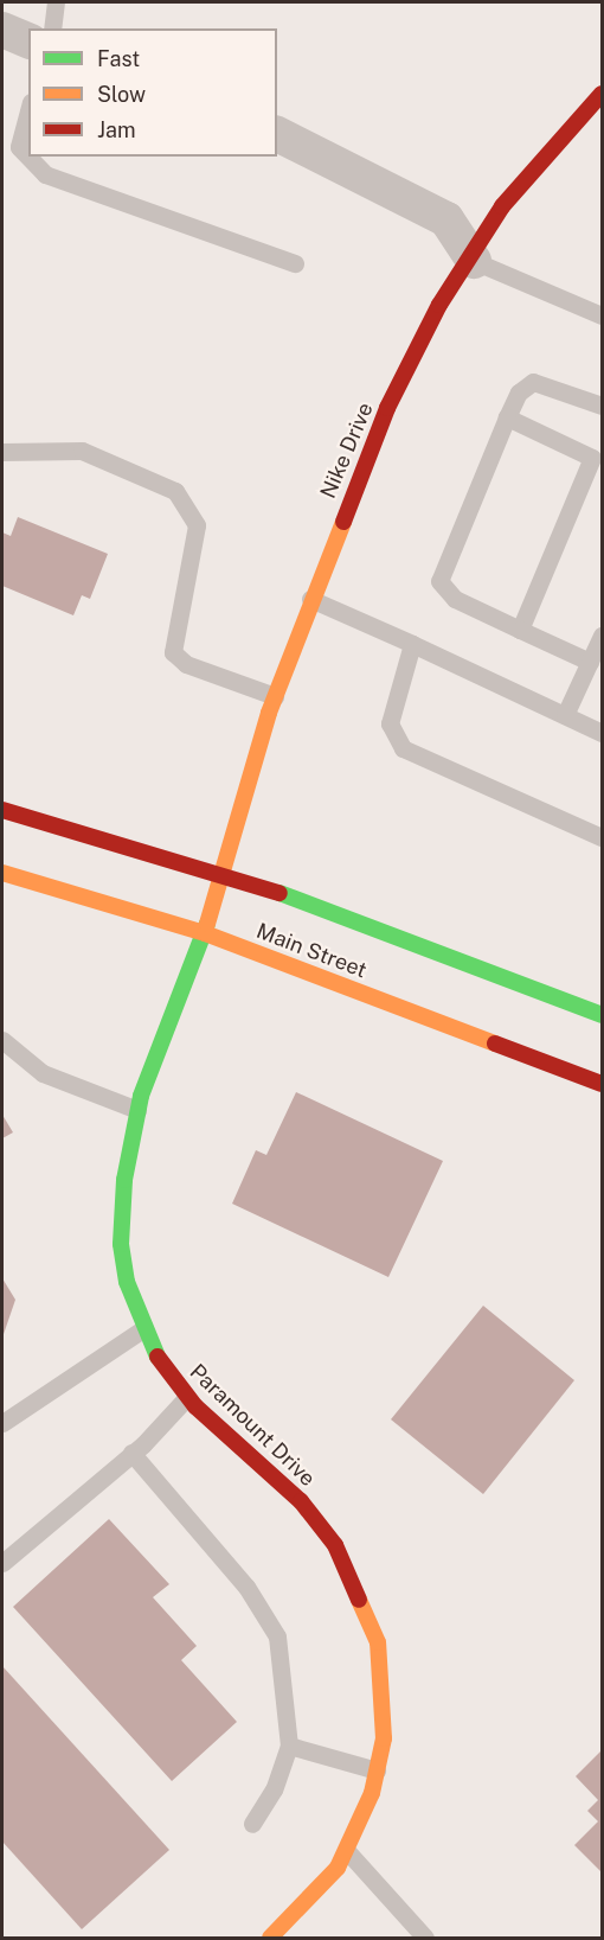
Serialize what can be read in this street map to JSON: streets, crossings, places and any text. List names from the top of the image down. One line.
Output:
{"streets":{"street":["Nike Drive","Main Street","Paramount Drive"]},"crossings":[["Nike Drive","Main Street"],["Nike Drive","Paramount Drive"],["Main Street","Paramount Drive"]],"legend":["Fast","Slow","Jam"]}
